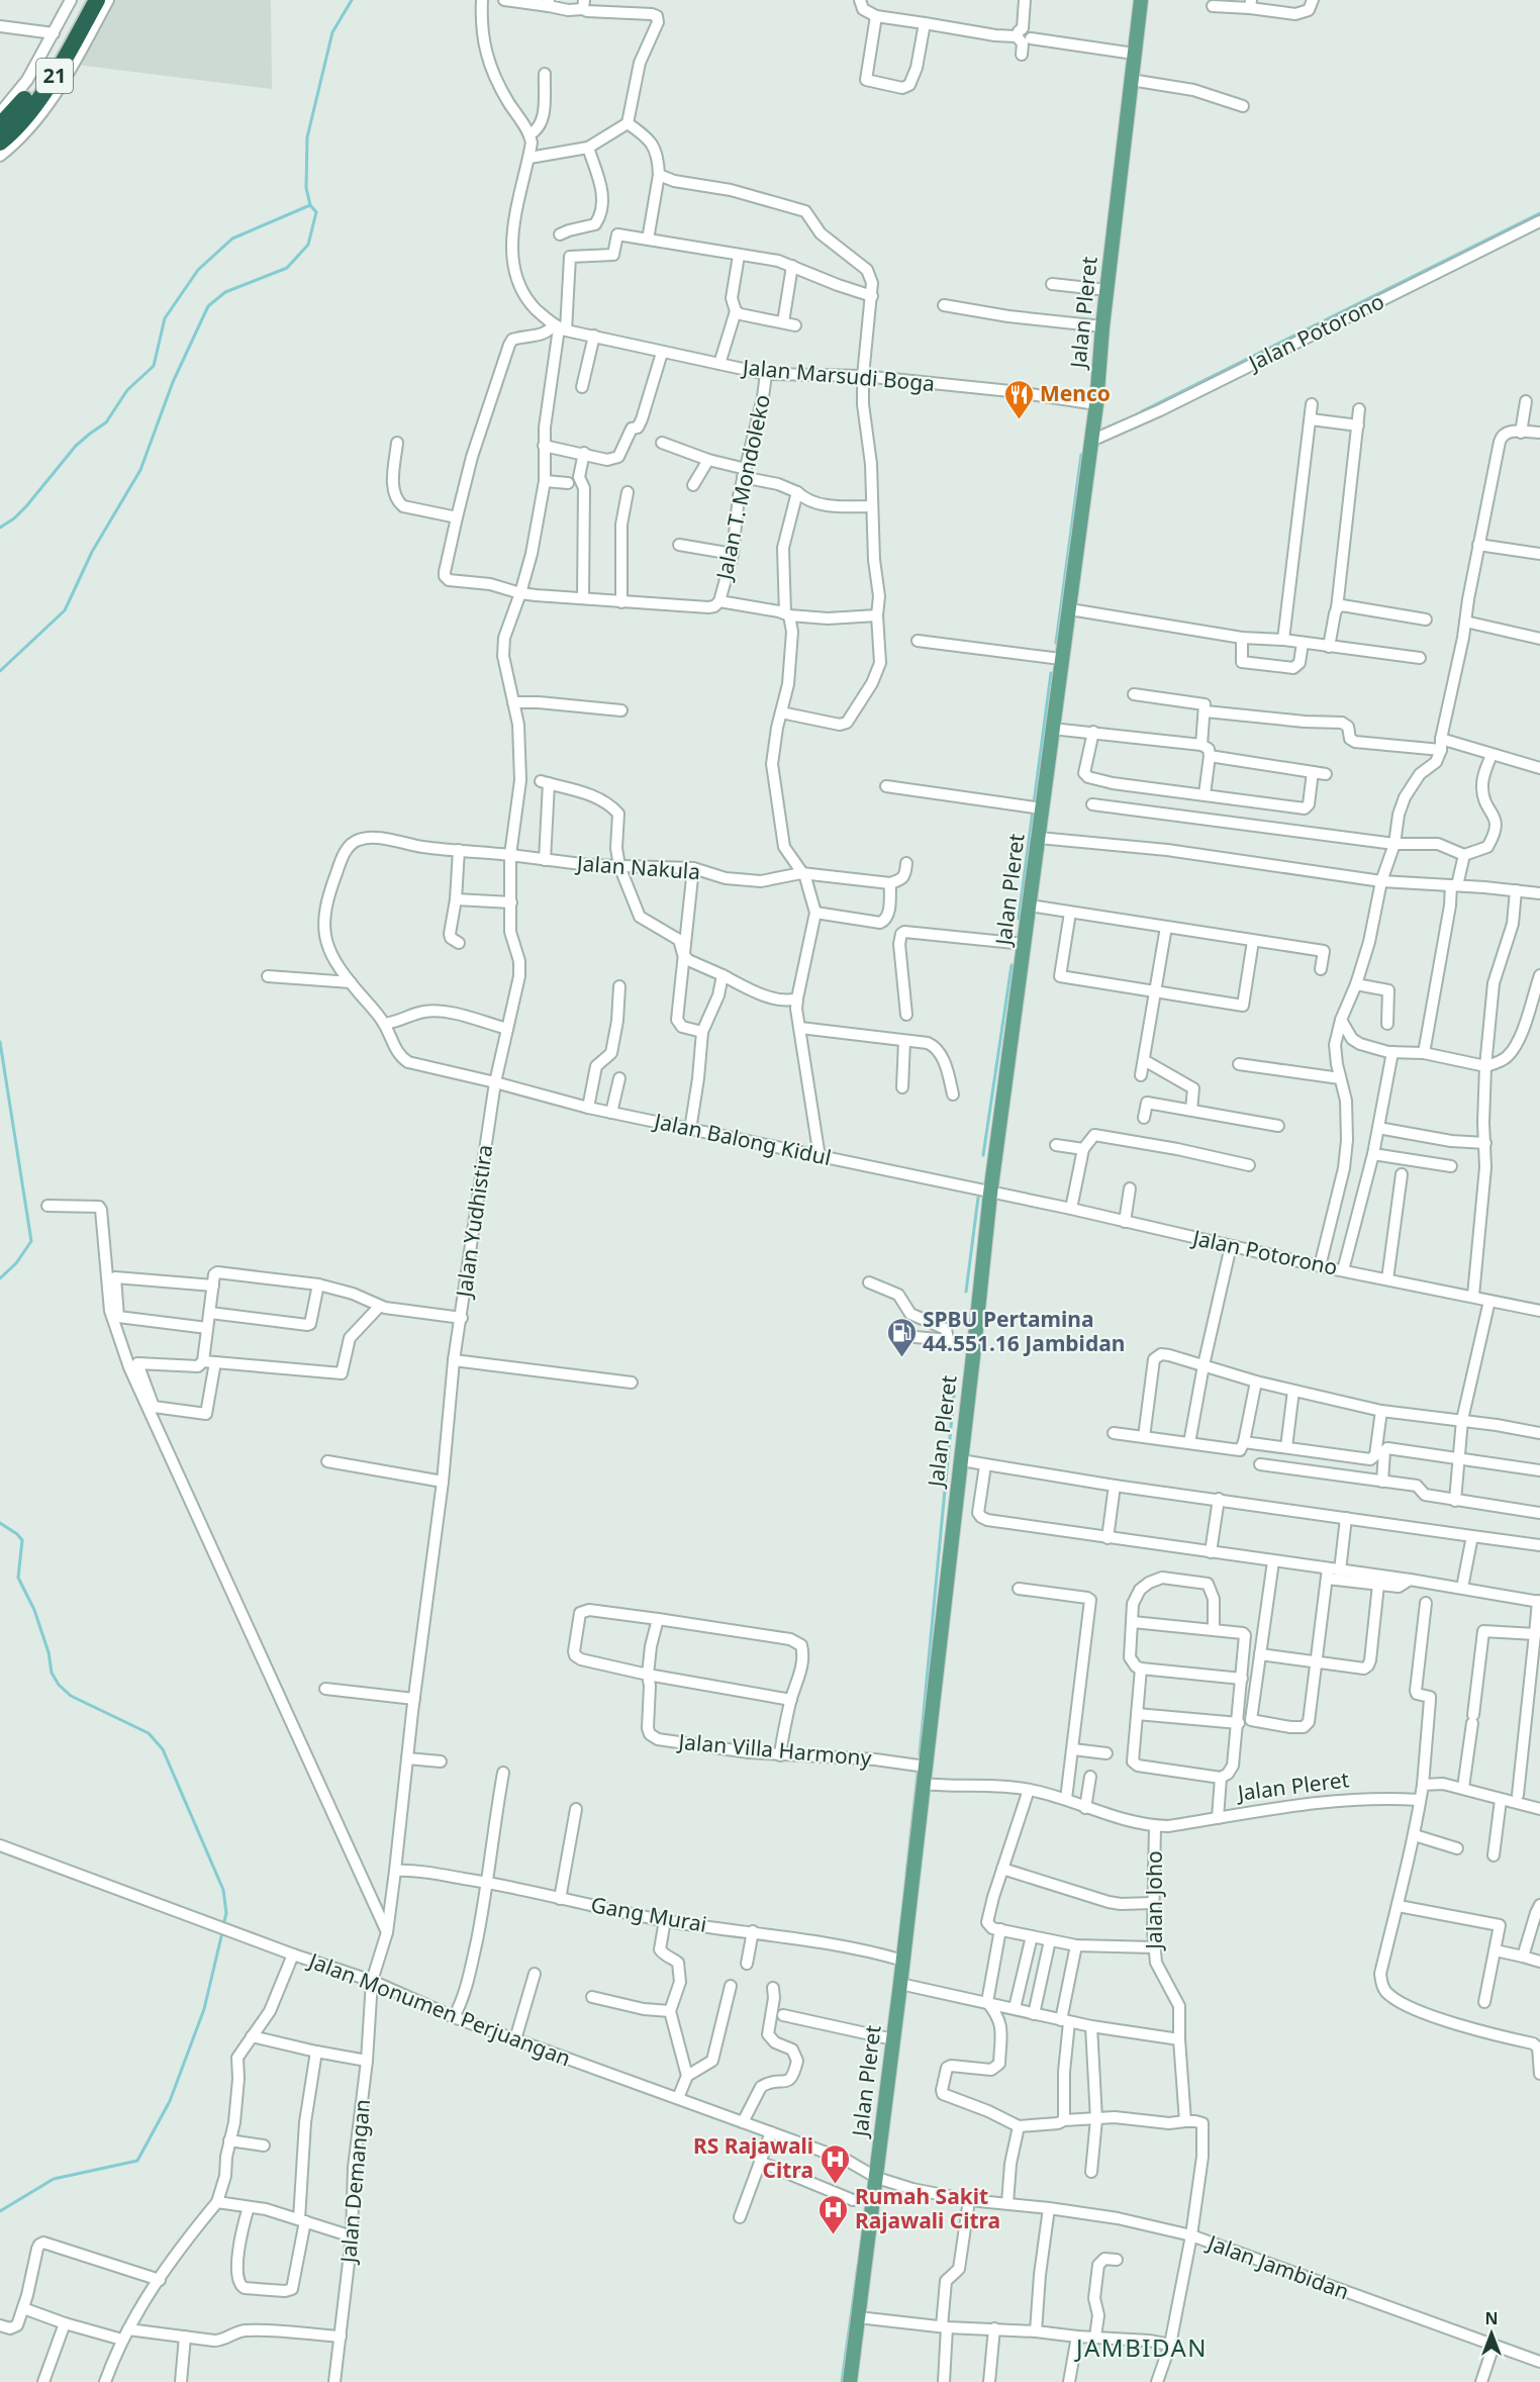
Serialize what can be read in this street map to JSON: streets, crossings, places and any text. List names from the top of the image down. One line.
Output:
{"streets":{"highway":["21"],"main road":["Jalan Pleret"],"street":["Jalan Potorono","Jalan Marsudi Boga","Jalan T. Mondoleko","Jalan Nakula","Jalan Balong Kidul","Jalan Yudhistira","Jalan Villa Harmony","Jalan Joho","Gang Murai","Jalan Monumen Perjuangan","Jalan Demangan","Jalan Jambidan"]},"crossings":[["Jalan Pleret","Jalan Potorono"],["Jalan Pleret","Jalan Marsudi Boga"],["Jalan Pleret","Jalan Balong Kidul"],["Jalan Pleret","Jalan Villa Harmony"],["Jalan Pleret","Jalan Joho"],["Jalan Pleret","Gang Murai"],["Jalan Pleret","Jalan Monumen Perjuangan"],["Jalan Pleret","Jalan Jambidan"],["Jalan Potorono","Jalan Balong Kidul"],["Jalan Marsudi Boga","Jalan T. Mondoleko"],["Jalan Marsudi Boga","Jalan Yudhistira"],["Jalan Nakula","Jalan Balong Kidul"],["Jalan Nakula","Jalan Yudhistira"],["Jalan Balong Kidul","Jalan Yudhistira"],["Jalan Yudhistira","Jalan Demangan"],["Gang Murai","Jalan Demangan"],["Jalan Monumen Perjuangan","Jalan Demangan"],["Jalan Monumen Perjuangan","Jalan Jambidan"]],"districts":["JAMBIDAN"],"places":{"restaurant":["Menco"],"fuel station":["SPBU Pertamina 44.551.16 Jambidan"],"hospital":["RS Rajawali Citra","Rumah Sakit Rajawali Citra"]},"north":"top"}
